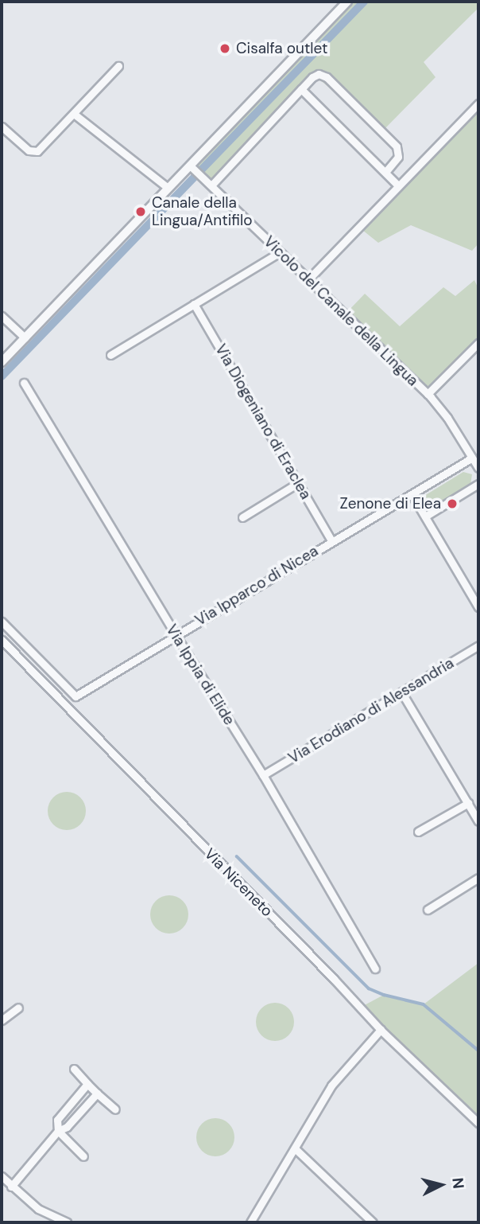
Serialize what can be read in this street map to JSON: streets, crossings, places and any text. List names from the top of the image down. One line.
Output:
{"streets":{"street":["Vicolo del Canale della Lingua","Via Diogeniano di Eraclea","Via Ipparco di Nicea","Via Ippia di Elide","Via Erodiano di Alessandria","Via Niceneto"]},"crossings":[["Vicolo del Canale della Lingua","Via Ipparco di Nicea"],["Via Diogeniano di Eraclea","Via Ipparco di Nicea"],["Via Ipparco di Nicea","Via Ippia di Elide"],["Via Ipparco di Nicea","Via Niceneto"],["Via Ippia di Elide","Via Erodiano di Alessandria"]],"places":["Cisalfa outlet","Canale della Lingua/Antifilo","Zenone di Elea"],"north":"right"}
